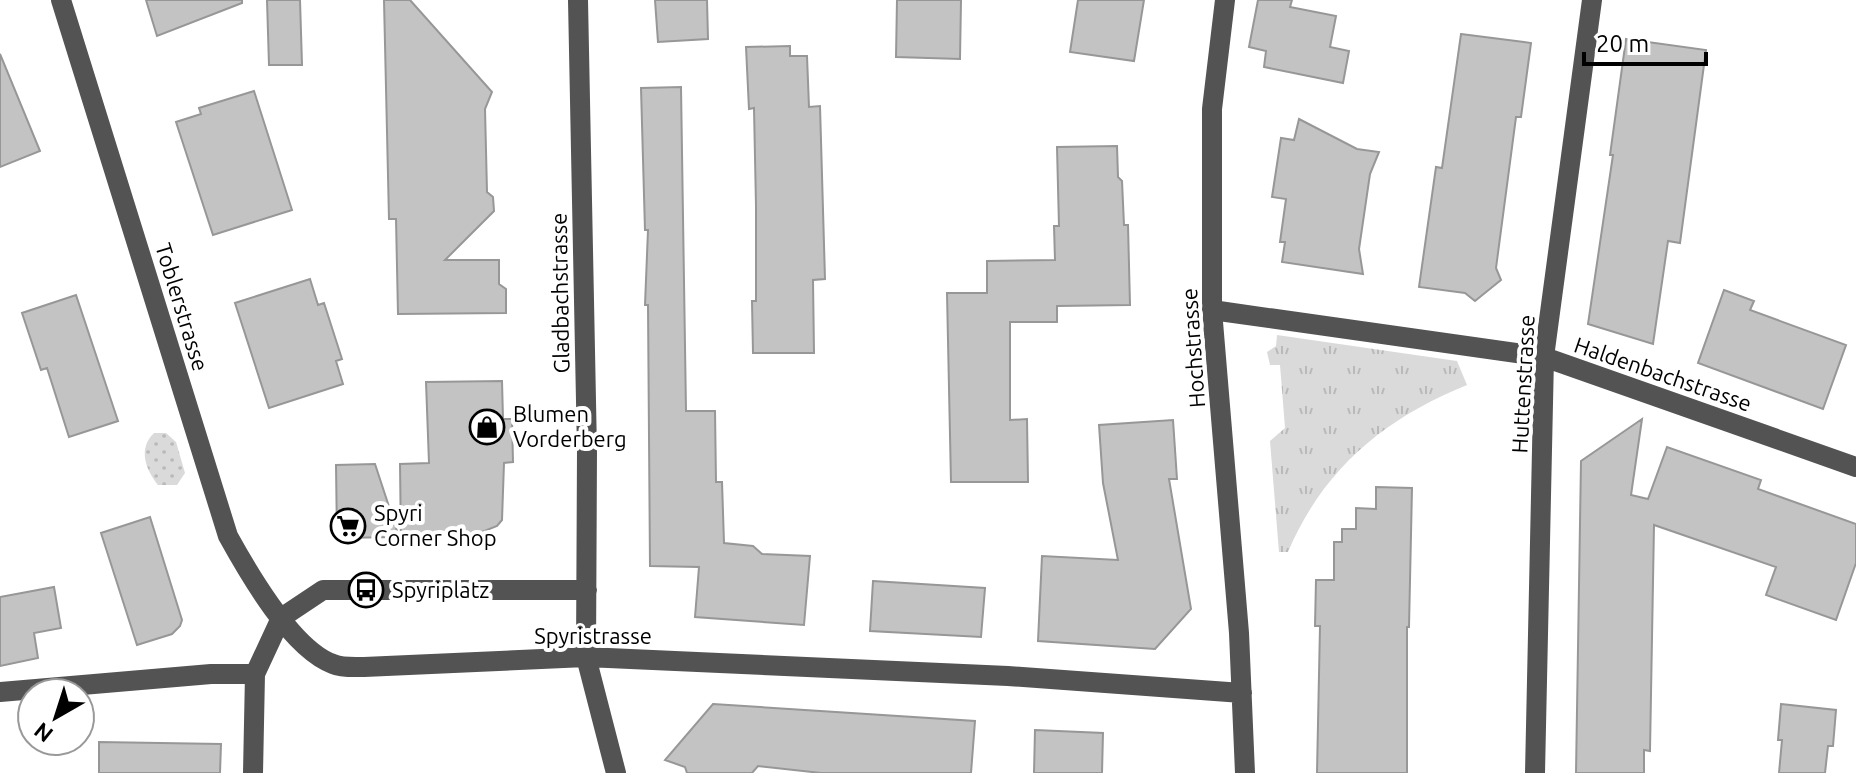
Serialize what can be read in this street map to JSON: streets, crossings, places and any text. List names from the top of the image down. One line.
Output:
{"streets":{"street":["Gladbachstrasse","Toblerstrasse","Hochstrasse","Haldenbachstrasse","Huttenstrasse","Spyristrasse"]},"crossings":[["Gladbachstrasse","Spyristrasse"],["Toblerstrasse","Spyristrasse"],["Hochstrasse","Haldenbachstrasse"],["Hochstrasse","Spyristrasse"],["Haldenbachstrasse","Huttenstrasse"]],"places":{"shop":["Blumen Vorderberg"],"supermarket":["Spyri Corner Shop"],"bus stop":["Spyriplatz"]},"scale_bar":"20 m","north":"bottom left"}
